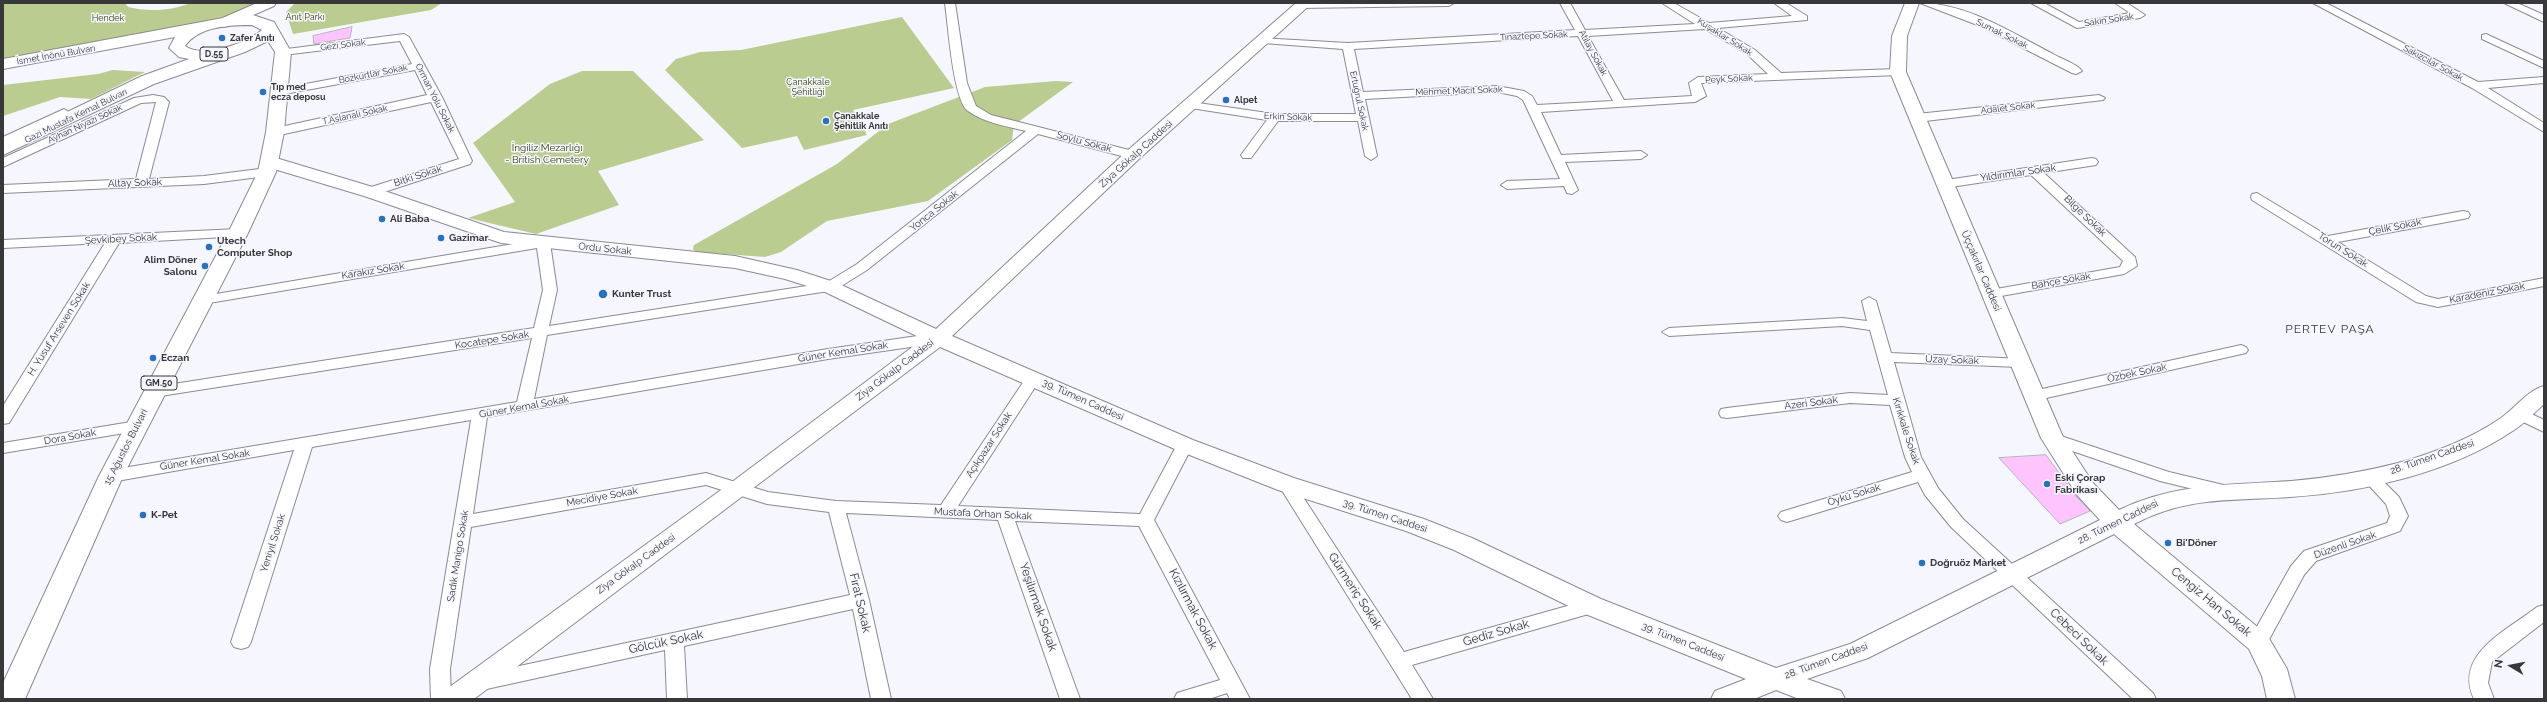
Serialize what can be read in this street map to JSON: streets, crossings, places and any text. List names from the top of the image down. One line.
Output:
{"streets":{"main road":["D.55","İsmet İnönü Bulvarı","Gazi Mustafa Kemal Bulvarı","GM.50","15 Ağustos Bulvari"],"street":["Sakin Sokak","Sumak Sokak","Tınaztepe Sokak","Kuşaklar Sokak","Gezi Sokak","Atılay Sokak","Sakızcılar Sokak","Bozkurtlar Sokak","Peyk Sokak","Mehmet Macit Sokak","Orman Yolu Sokak","Ertuğrul Sokak","Adalet Sokak","T.Aslanali Sokak","Erkin Sokak","Ayhan Niyazi Sokak","Soylu Sokak","Ziya Gökalp Caddesi","Yıldırımlar Sokak","Bitki Sokak","Altay Sokak","Yonca Sokak","Bilge Sokak","Çelik Sokak","Şevkibey Sokak","Ordu Sokak","Torun Sokak","Karakız Sokak","Üççakırlar Caddesi","Bahçe Sokak","Karadeniz Sokak","H. Yusuf Arseven Sokak","Kocatepe Sokak","Güner Kemal Sokak","Uzay Sokak","Özbek Sokak","39. Tümen Caddesi","Azeri Sokak","Kırıkkale Sokak","Dora Sokak","Açıkpazar Sokak","28. Tümen Caddesi","Öykü Sokak","Mecidiye Sokak","Mustafa Orhan Sokak","Yeniyıl Sokak","Düzenli Sokak","Sadık Manigo Sokak","Gürmeriç Sokak","Cengiz Han Sokak","Fırat Sokak","Yeşilırmak Sokak","Kızılırmak Sokak","Gediz Sokak","Cebeci Sokak","Gölcük Sokak"]},"crossings":[["Tınaztepe Sokak","Kuşaklar Sokak"],["Tınaztepe Sokak","Atılay Sokak"],["Tınaztepe Sokak","Ertuğrul Sokak"],["Tınaztepe Sokak","Ziya Gökalp Caddesi"],["Kuşaklar Sokak","Peyk Sokak"],["Gezi Sokak","Orman Yolu Sokak"],["Gezi Sokak","15 Ağustos Bulvari"],["Atılay Sokak","Peyk Sokak"],["D.55","İsmet İnönü Bulvarı"],["D.55","Gazi Mustafa Kemal Bulvarı"],["İsmet İnönü Bulvarı","Gazi Mustafa Kemal Bulvarı"],["Bozkurtlar Sokak","Orman Yolu Sokak"],["Bozkurtlar Sokak","15 Ağustos Bulvari"],["Peyk Sokak","Mehmet Macit Sokak"],["Peyk Sokak","Üççakırlar Caddesi"],["Mehmet Macit Sokak","Ertuğrul Sokak"],["Orman Yolu Sokak","T.Aslanali Sokak"],["Orman Yolu Sokak","Bitki Sokak"],["Ertuğrul Sokak","Erkin Sokak"],["Adalet Sokak","Üççakırlar Caddesi"],["T.Aslanali Sokak","15 Ağustos Bulvari"],["Erkin Sokak","Ziya Gökalp Caddesi"],["Ayhan Niyazi Sokak","Altay Sokak"],["Soylu Sokak","Ziya Gökalp Caddesi"],["Soylu Sokak","Yonca Sokak"],["Ziya Gökalp Caddesi","Ordu Sokak"],["Ziya Gökalp Caddesi","Güner Kemal Sokak"],["Ziya Gökalp Caddesi","39. Tümen Caddesi"],["Ziya Gökalp Caddesi","Mecidiye Sokak"],["Ziya Gökalp Caddesi","Mustafa Orhan Sokak"],["Ziya Gökalp Caddesi","Gölcük Sokak"],["Yıldırımlar Sokak","Bilge Sokak"],["Yıldırımlar Sokak","Üççakırlar Caddesi"],["Bitki Sokak","Ordu Sokak"],["Altay Sokak","Ordu Sokak"],["Altay Sokak","15 Ağustos Bulvari"],["Yonca Sokak","Ordu Sokak"],["Yonca Sokak","Kocatepe Sokak"],["Bilge Sokak","Bahçe Sokak"],["Çelik Sokak","Torun Sokak"],["Şevkibey Sokak","H. Yusuf Arseven Sokak"],["Şevkibey Sokak","15 Ağustos Bulvari"],["Ordu Sokak","Karakız Sokak"],["Ordu Sokak","Kocatepe Sokak"],["Ordu Sokak","Güner Kemal Sokak"],["Ordu Sokak","39. Tümen Caddesi"],["Ordu Sokak","15 Ağustos Bulvari"],["Torun Sokak","Karadeniz Sokak"],["Karakız Sokak","15 Ağustos Bulvari"],["Üççakırlar Caddesi","Bahçe Sokak"],["Üççakırlar Caddesi","Uzay Sokak"],["Üççakırlar Caddesi","Özbek Sokak"],["Üççakırlar Caddesi","28. Tümen Caddesi"],["Üççakırlar Caddesi","Cengiz Han Sokak"],["Kocatepe Sokak","15 Ağustos Bulvari"],["Güner Kemal Sokak","39. Tümen Caddesi"],["Güner Kemal Sokak","15 Ağustos Bulvari"],["Güner Kemal Sokak","Yeniyıl Sokak"],["Güner Kemal Sokak","Sadık Manigo Sokak"],["Uzay Sokak","Kırıkkale Sokak"],["39. Tümen Caddesi","Açıkpazar Sokak"],["39. Tümen Caddesi","28. Tümen Caddesi"],["39. Tümen Caddesi","Gürmeriç Sokak"],["39. Tümen Caddesi","Gediz Sokak"],["Azeri Sokak","Kırıkkale Sokak"],["Kırıkkale Sokak","28. Tümen Caddesi"],["Kırıkkale Sokak","Öykü Sokak"],["Kırıkkale Sokak","Cebeci Sokak"],["Dora Sokak","15 Ağustos Bulvari"],["Açıkpazar Sokak","Mustafa Orhan Sokak"],["28. Tümen Caddesi","Düzenli Sokak"],["28. Tümen Caddesi","Cengiz Han Sokak"],["28. Tümen Caddesi","Cebeci Sokak"],["Mecidiye Sokak","Mustafa Orhan Sokak"],["Mecidiye Sokak","Sadık Manigo Sokak"],["Mustafa Orhan Sokak","Fırat Sokak"],["Mustafa Orhan Sokak","Yeşilırmak Sokak"],["Mustafa Orhan Sokak","Kızılırmak Sokak"],["Düzenli Sokak","Cengiz Han Sokak"],["Gürmeriç Sokak","Gediz Sokak"],["Fırat Sokak","Gölcük Sokak"]],"districts":["PERTEV PAŞA"],"parks":["Anıt Parkı","Hendek","Çanakkale Şehitliği","İngiliz Mezarlığı - British Cemetery"],"places":["Zafer Anıtı","Tıp med ecza deposu","Alpet","Çanakkale Şehitlik Anıtı","Ali Baba","Gazimar","Utech Computer Shop","Alim Döner Salonu","Kunter Trust","Eczan","Eski Çorap Fabrikası","K-Pet","Bi'Döner","Doğruöz Market"],"north":"left"}
